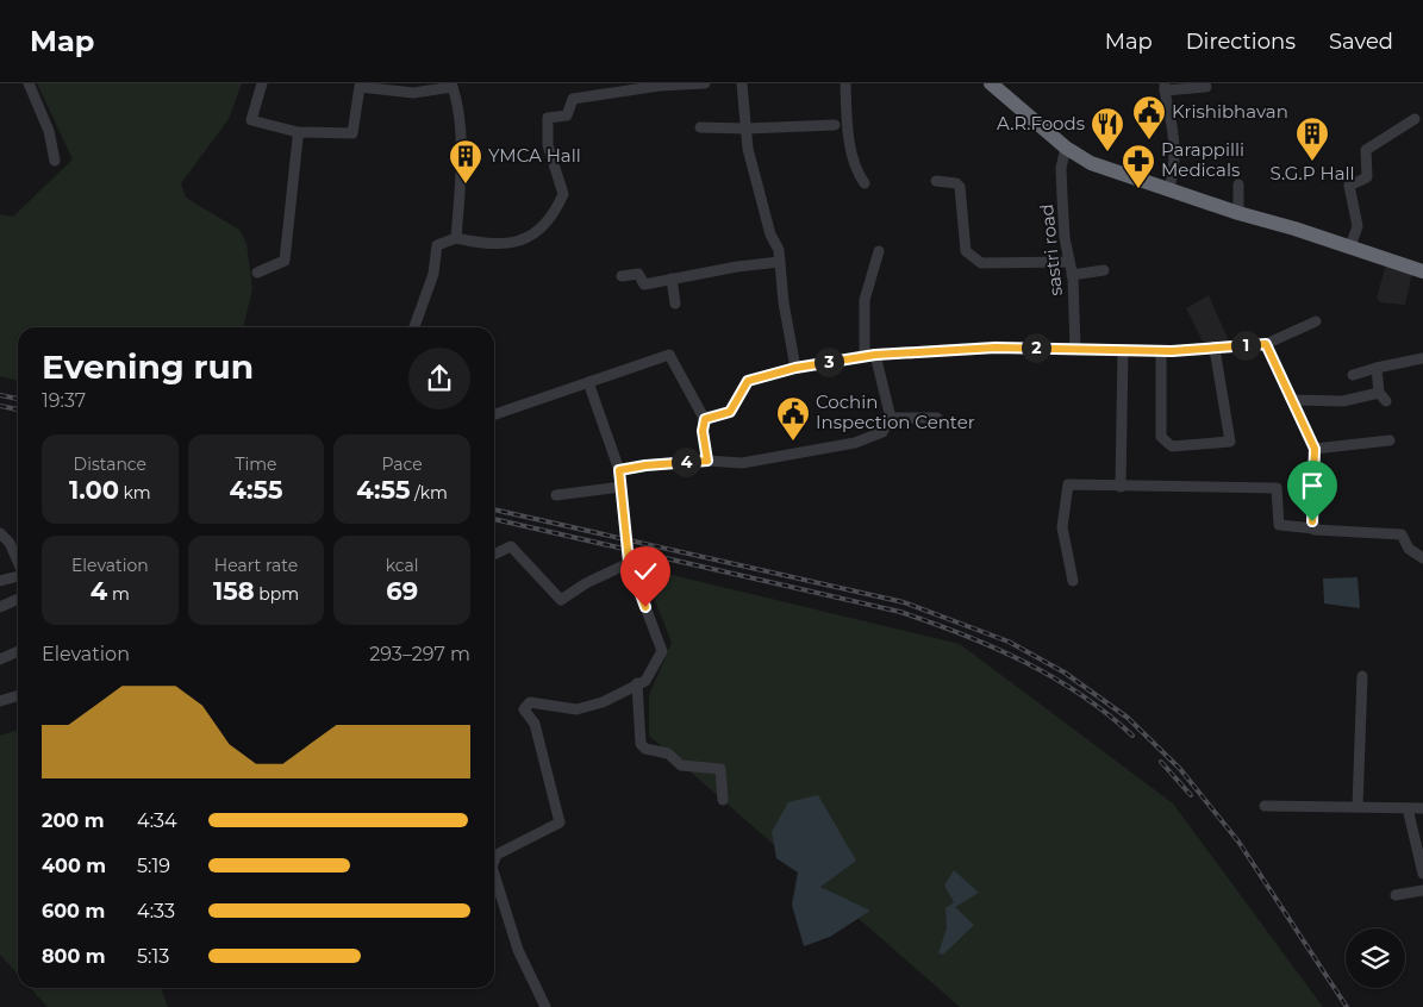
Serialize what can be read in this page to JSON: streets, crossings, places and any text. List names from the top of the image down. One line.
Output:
{"streets":{"street":["sastri road"]},"places":{"public building":["Krishibhavan","Cochin Inspection Center"],"restaurant":["A.R.Foods"],"building":["S.G.P Hall","YMCA Hall"],"pharmacy":["Parappilli Medicals"]},"page":{"header":"Map","nav":["Map","Directions","Saved"],"heading":["Evening run","19:37"],"pins":["1","2","3","4"],"stats":[["Distance","1.00 km"],["Time","4:55"],["Pace","4:55 /km"],["Elevation","4 m"],["Heart rate","158 bpm"],["kcal","69"]],"chart":["Elevation","293–297 m"],"list":[{"name":"200 m","note":"4:34"},{"name":"400 m","note":"5:19"},{"name":"600 m","note":"4:33"},{"name":"800 m","note":"5:13"}]}}
